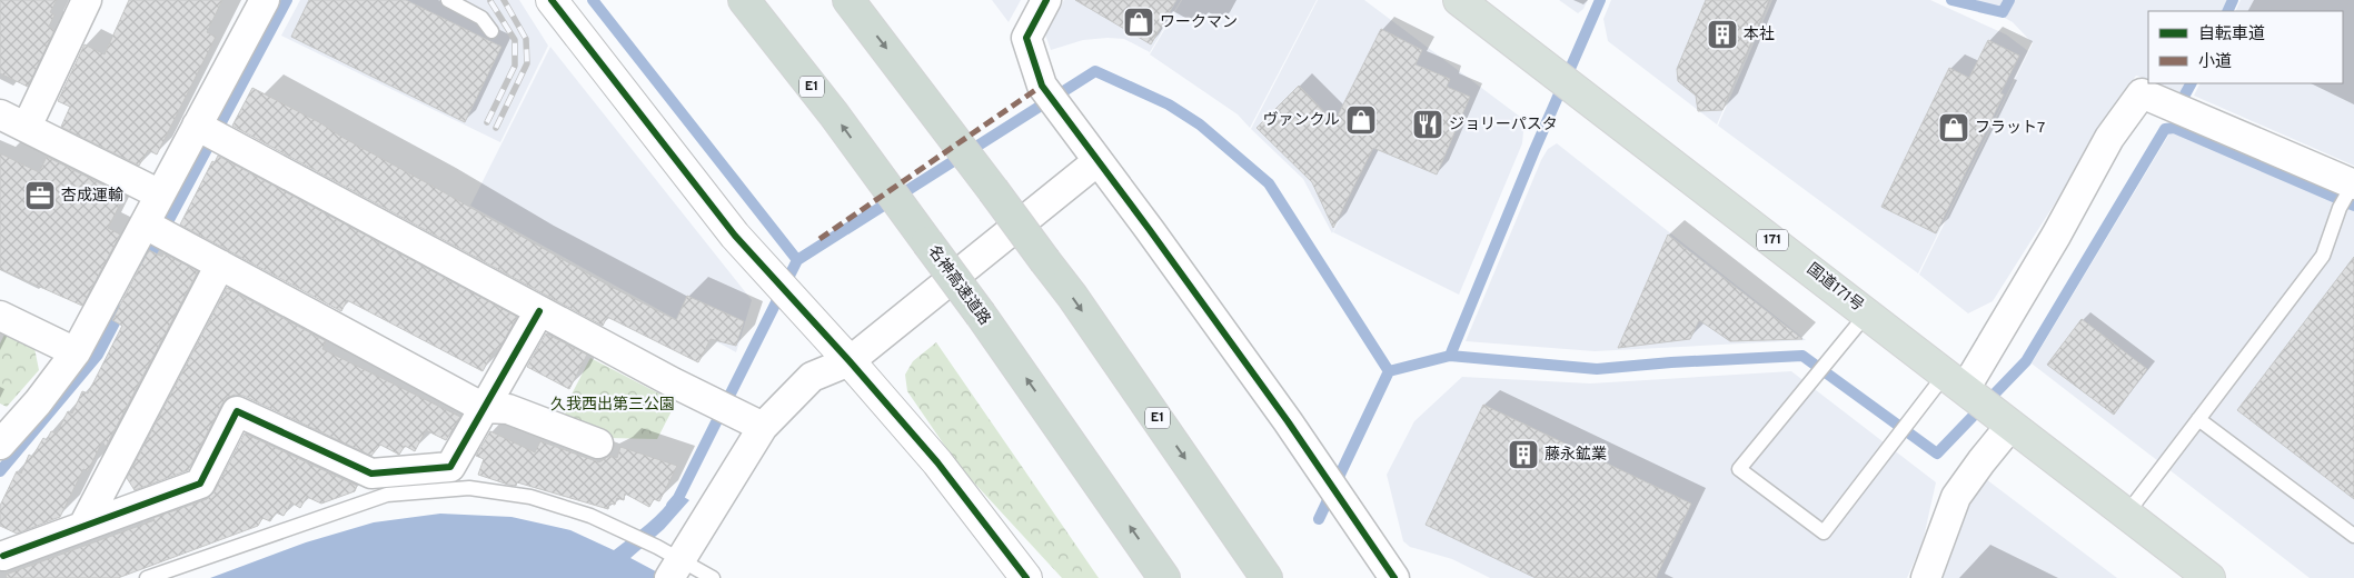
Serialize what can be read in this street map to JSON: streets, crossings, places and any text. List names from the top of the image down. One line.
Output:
{"streets":{"highway":["E1","171","名神高速道路","国道171号"]},"parks":["久我西出第三公園"],"places":{"shop":["ワークマン","ヴァンクル","フラット7"],"building":["本社","藤永鉱業"],"restaurant":["ジョリーパスタ"],"office":["杏成運輸"]},"legend":["自転車道","小道"]}
